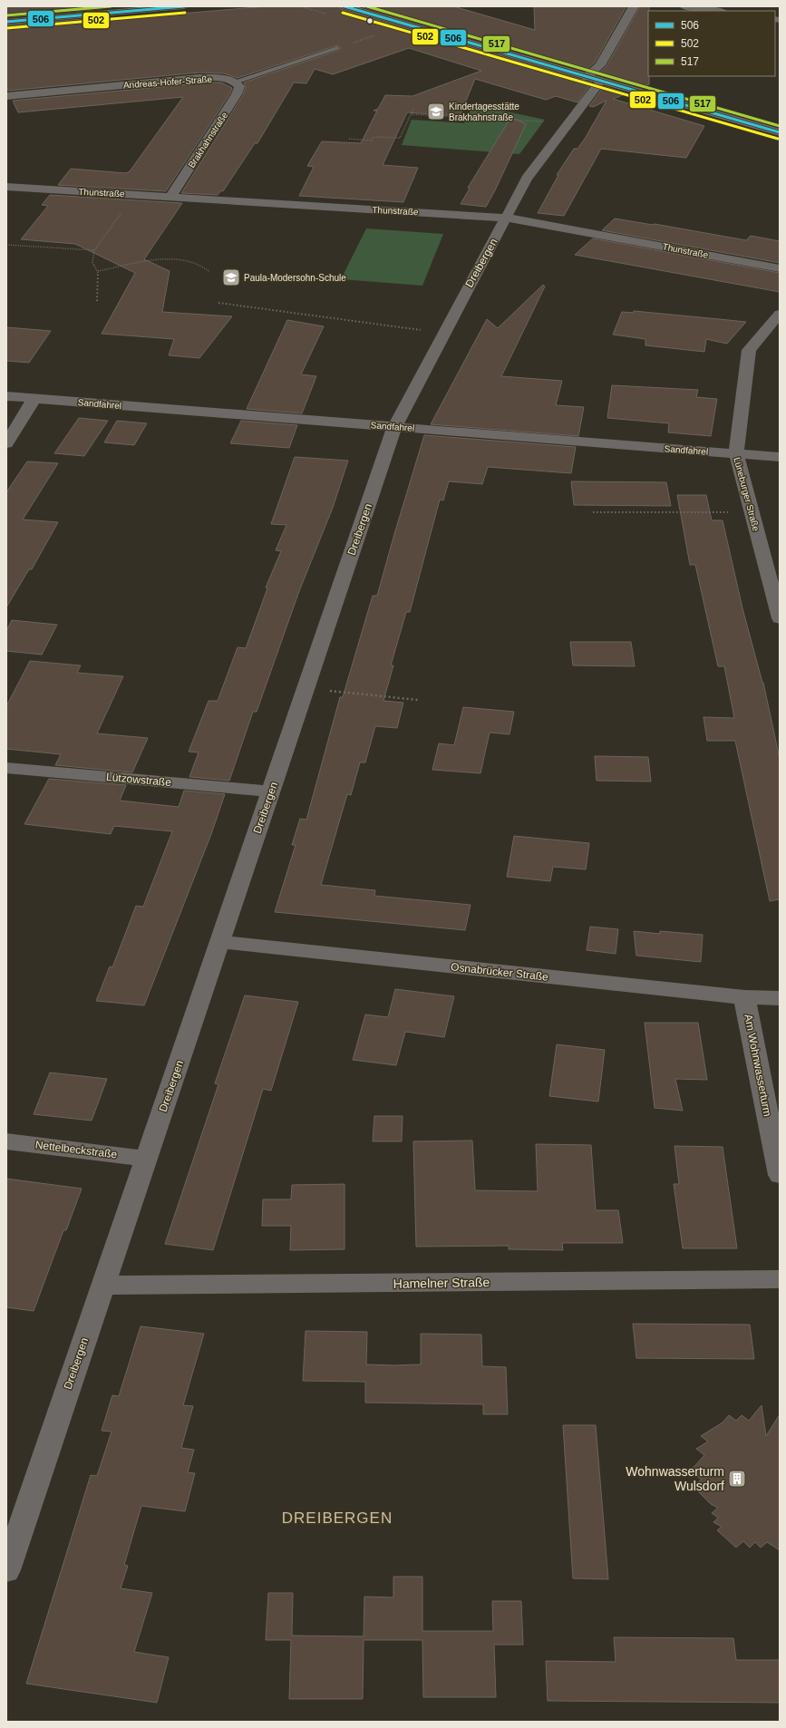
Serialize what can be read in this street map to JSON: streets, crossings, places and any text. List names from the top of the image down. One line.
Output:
{"streets":{"street":["Andreas-Hofer-Straße","Brakhahnstraße","Thunstraße","Dreibergen","Sandfahrel","Lüneburger Straße","Lützowstraße","Osnabrücker Straße","Am Wohnwasserturm","Nettelbeckstraße","Hamelner Straße"]},"crossings":[["Andreas-Hofer-Straße","Brakhahnstraße"],["Brakhahnstraße","Thunstraße"],["Thunstraße","Dreibergen"],["Dreibergen","Sandfahrel"],["Dreibergen","Lützowstraße"],["Dreibergen","Osnabrücker Straße"],["Dreibergen","Nettelbeckstraße"],["Dreibergen","Hamelner Straße"],["Sandfahrel","Lüneburger Straße"],["Osnabrücker Straße","Am Wohnwasserturm"]],"districts":["DREIBERGEN"],"places":{"school or university":["Kindertagesstätte Brakhahnstraße","Paula-Modersohn-Schule"],"building":["Wohnwasserturm Wulsdorf"]},"lines":["transit line 506","transit line 517","transit line 502"],"legend":["506","502","517"]}
